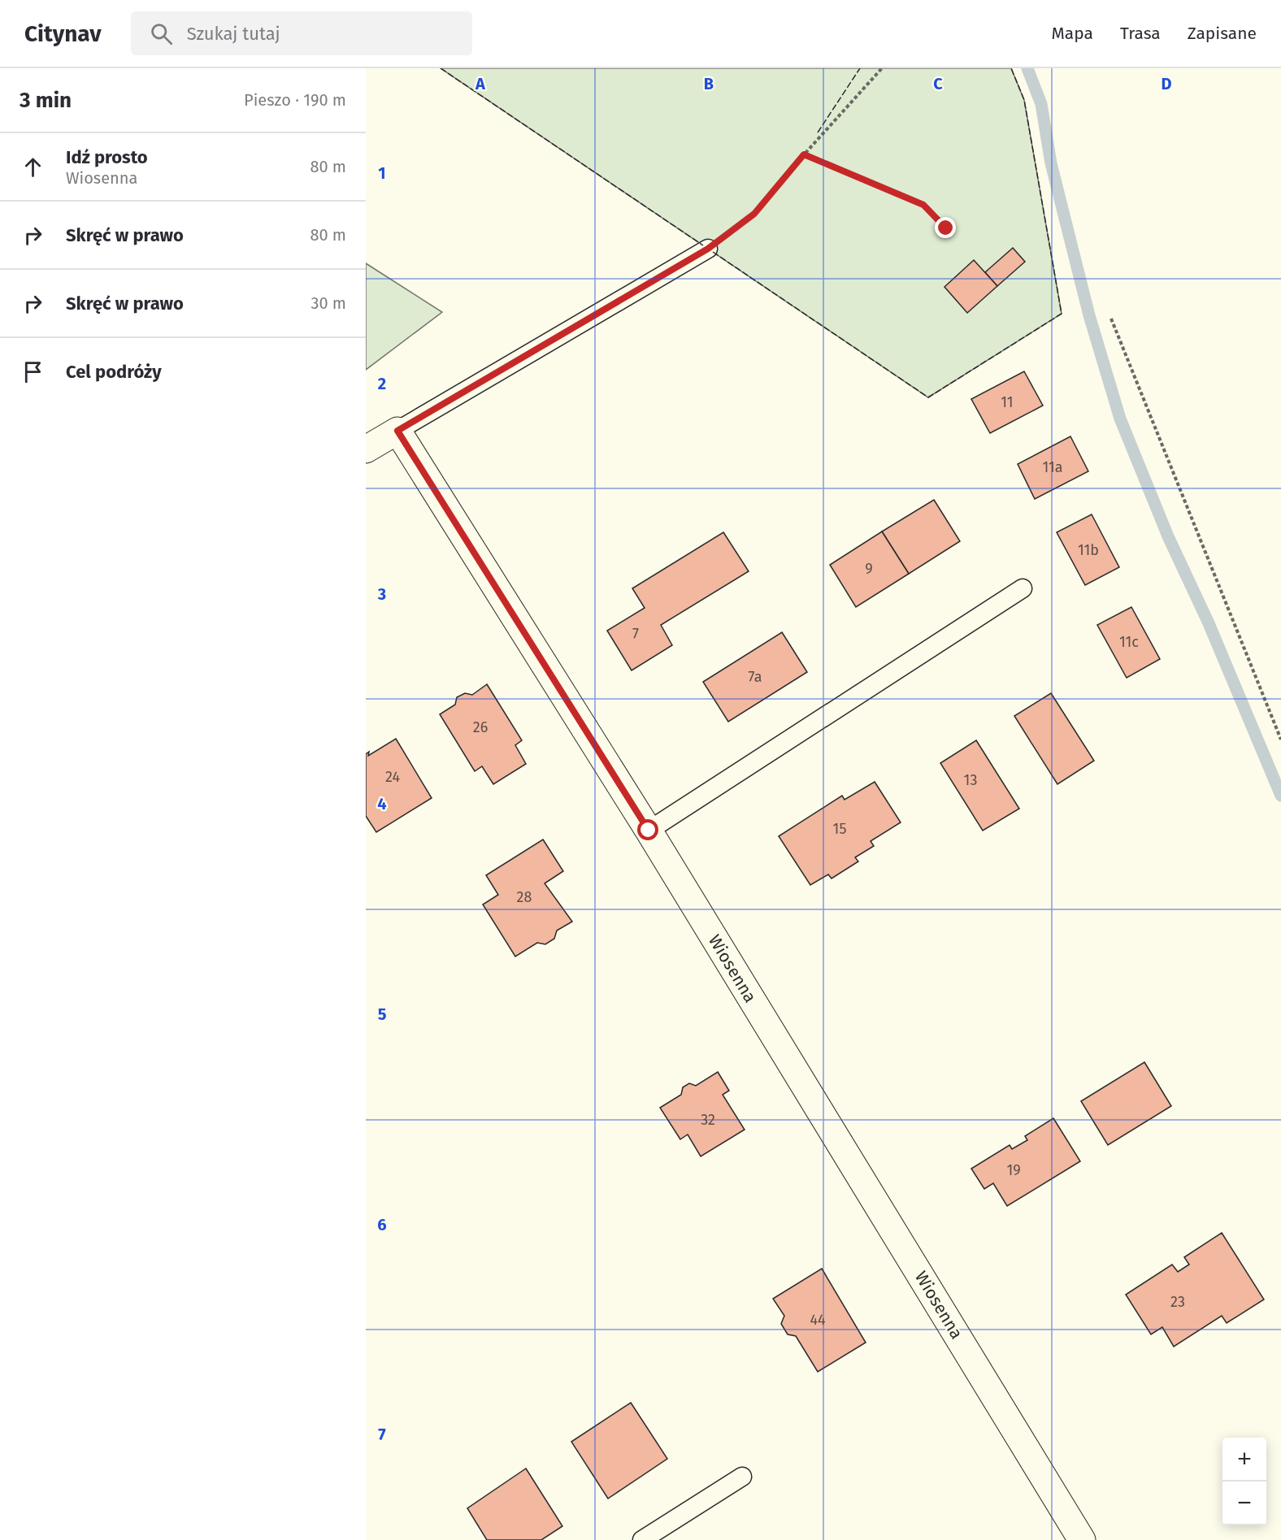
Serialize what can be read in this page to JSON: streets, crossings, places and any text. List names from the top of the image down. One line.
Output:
{"streets":{"street":["Wiosenna"]},"house_numbers":["11","11a","11b","9","7","11c","7a","26","24","13","15","28","32","19","23","44"],"page":{"header":"Citynav","search":"Szukaj tutaj","nav":["Mapa","Trasa","Zapisane"],"heading":["3 min","Pieszo · 190 m"],"list":[["Idź prosto","Wiosenna","80 m"],["Skręć w prawo","80 m"],["Skręć w prawo","30 m"],"Cel podróży"],"map_buttons":["+","−"]},"grid":{"columns":["A","B","C","D"],"rows":["1","2","3","4","5","6","7"]}}
